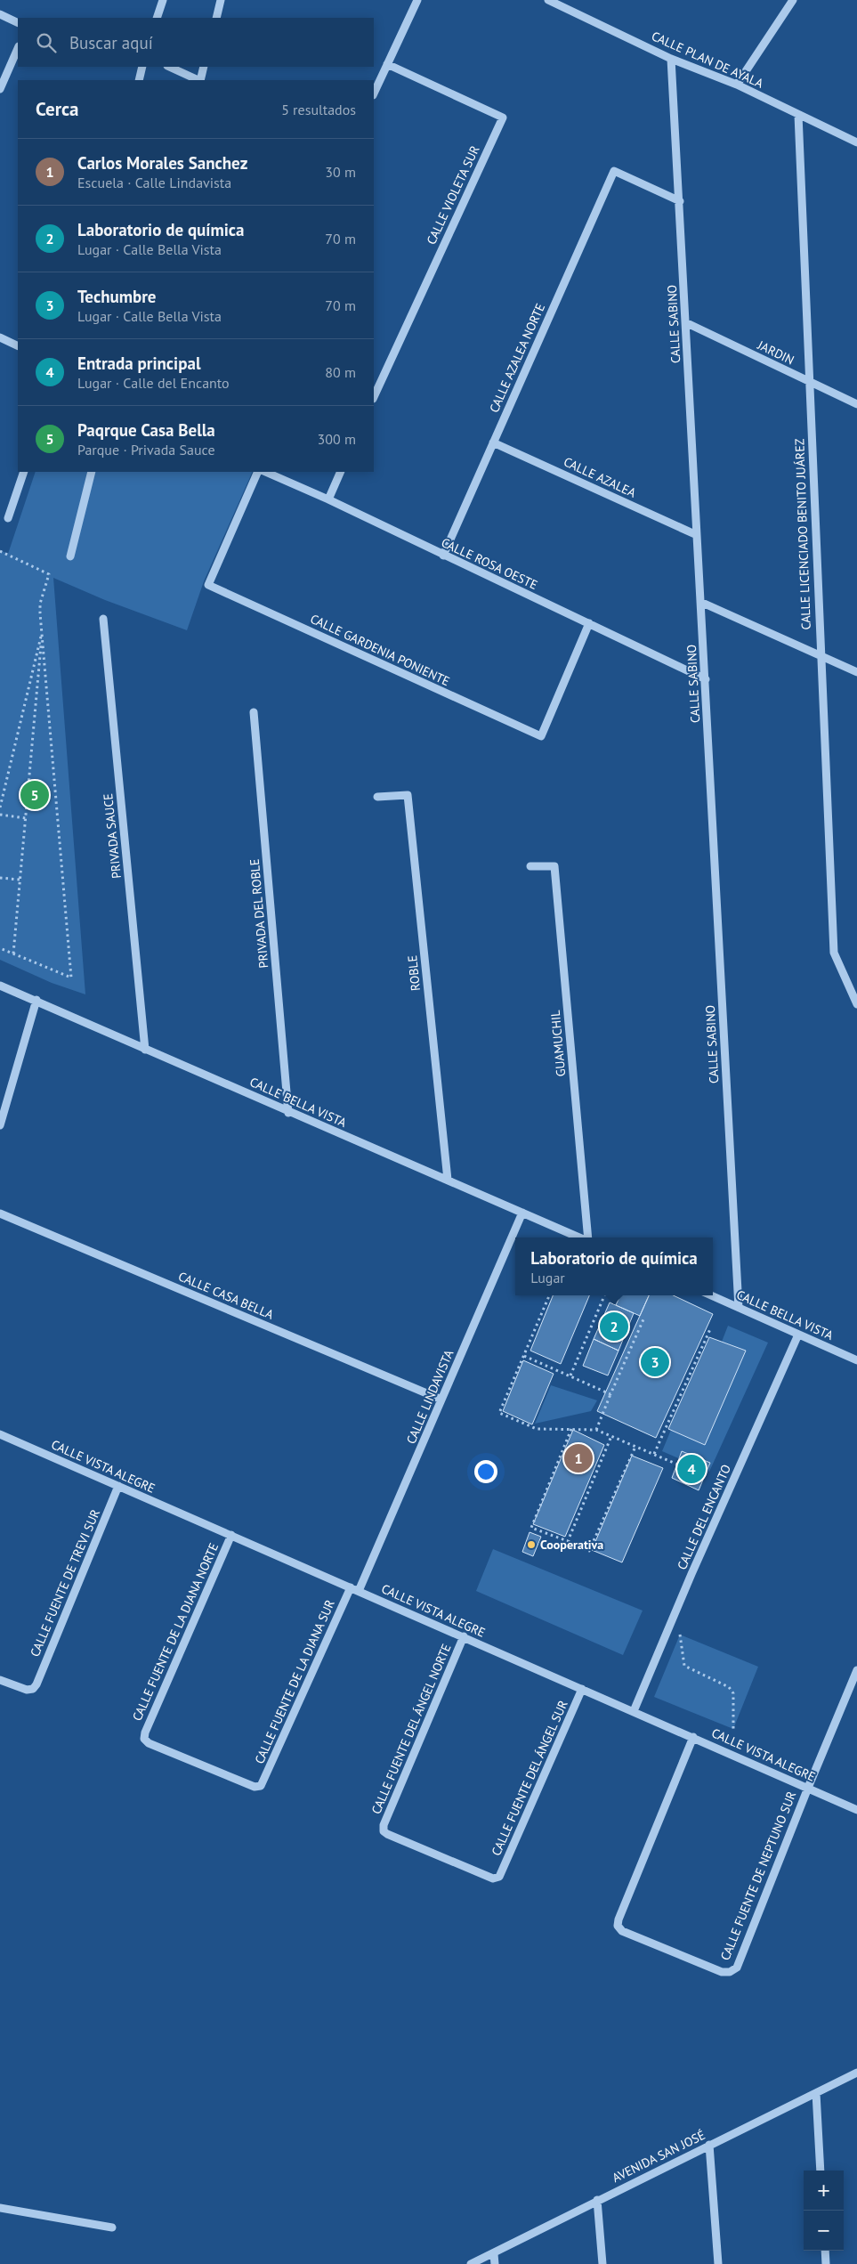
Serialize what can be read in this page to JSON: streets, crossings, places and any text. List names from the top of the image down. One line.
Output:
{"streets":{"street":["CALLE PLAN DE AYALA","CALLE VIOLETA SUR","CALLE SABINO","JARDIN","CALLE AZALEA NORTE","CALLE AZALEA","CALLE LICENCIADO BENITO JUÁREZ","CALLE ROSA OESTE","CALLE GARDENIA PONIENTE","PRIVADA SAUCE","PRIVADA DEL ROBLE","ROBLE","GUAMUCHIL","CALLE BELLA VISTA","CALLE CASA BELLA","CALLE LINDAVISTA","CALLE VISTA ALEGRE","CALLE DEL ENCANTO","CALLE FUENTE DE TREVI SUR","CALLE FUENTE DE LA DIANA NORTE","CALLE FUENTE DE LA DIANA SUR","CALLE FUENTE DEL ÁNGEL NORTE","CALLE FUENTE DEL ÁNGEL SUR","CALLE FUENTE DE NEPTUNO SUR","AVENIDA SAN JOSÉ"]},"crossings":[["CALLE PLAN DE AYALA","CALLE SABINO"],["CALLE PLAN DE AYALA","CALLE LICENCIADO BENITO JUÁREZ"],["CALLE SABINO","JARDIN"],["CALLE SABINO","CALLE AZALEA NORTE"],["CALLE SABINO","CALLE AZALEA"],["CALLE SABINO","CALLE ROSA OESTE"],["CALLE SABINO","CALLE BELLA VISTA"],["JARDIN","CALLE LICENCIADO BENITO JUÁREZ"],["CALLE AZALEA NORTE","CALLE AZALEA"],["CALLE AZALEA NORTE","CALLE ROSA OESTE"],["CALLE ROSA OESTE","CALLE GARDENIA PONIENTE"],["PRIVADA SAUCE","CALLE BELLA VISTA"],["PRIVADA DEL ROBLE","CALLE BELLA VISTA"],["ROBLE","CALLE BELLA VISTA"],["CALLE BELLA VISTA","CALLE LINDAVISTA"],["CALLE BELLA VISTA","CALLE DEL ENCANTO"],["CALLE CASA BELLA","CALLE LINDAVISTA"],["CALLE LINDAVISTA","CALLE VISTA ALEGRE"],["CALLE VISTA ALEGRE","CALLE DEL ENCANTO"],["CALLE VISTA ALEGRE","CALLE FUENTE DE TREVI SUR"],["CALLE VISTA ALEGRE","CALLE FUENTE DE LA DIANA NORTE"],["CALLE VISTA ALEGRE","CALLE FUENTE DE LA DIANA SUR"],["CALLE VISTA ALEGRE","CALLE FUENTE DEL ÁNGEL NORTE"],["CALLE VISTA ALEGRE","CALLE FUENTE DEL ÁNGEL SUR"],["CALLE VISTA ALEGRE","CALLE FUENTE DE NEPTUNO SUR"],["CALLE FUENTE DE LA DIANA NORTE","CALLE FUENTE DE LA DIANA SUR"],["CALLE FUENTE DEL ÁNGEL NORTE","CALLE FUENTE DEL ÁNGEL SUR"]],"places":["Cooperativa"],"page":{"search":"Buscar aquí","heading":["Cerca","5 resultados"],"list":[{"mark":"1","name":"Carlos Morales Sanchez","note":"Escuela · Calle Lindavista","value":"30 m"},{"mark":"2","name":"Laboratorio de química","note":"Lugar · Calle Bella Vista","value":"70 m"},{"mark":"3","name":"Techumbre","note":"Lugar · Calle Bella Vista","value":"70 m"},{"mark":"4","name":"Entrada principal","note":"Lugar · Calle del Encanto","value":"80 m"},{"mark":"5","name":"Paqrque Casa Bella","note":"Parque · Privada Sauce","value":"300 m"}],"pins":["5","2","3","1","4"],"popup":["Laboratorio de química","Lugar"],"map_buttons":["+","−"]}}
